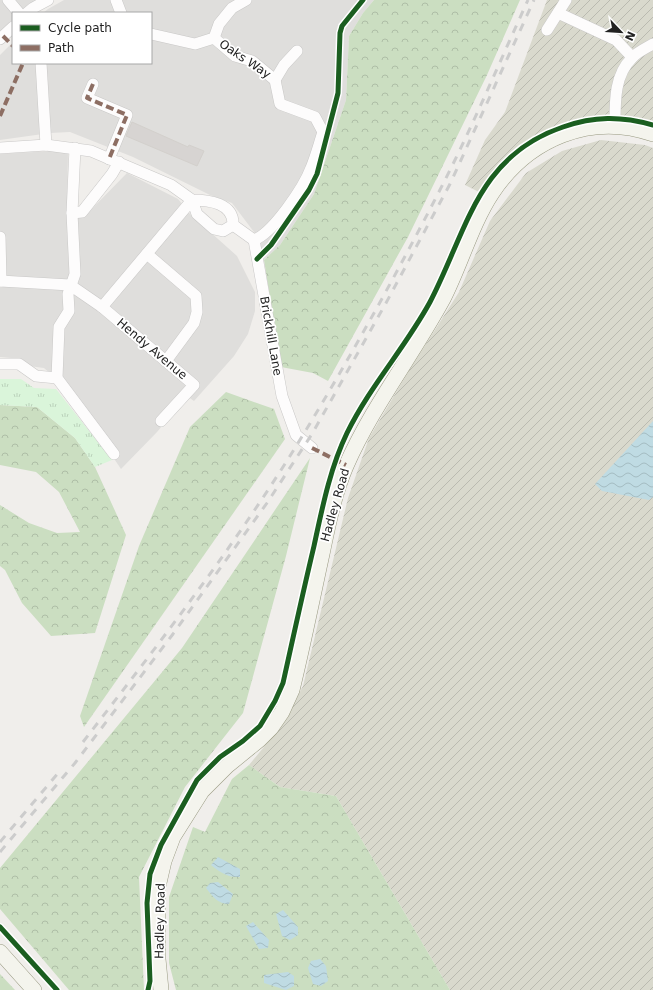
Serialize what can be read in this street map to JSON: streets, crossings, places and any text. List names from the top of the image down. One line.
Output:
{"streets":{"street":["Oaks Way","Brickhill Lane","Hendy Avenue","Hadley Road"]},"crossings":[["Oaks Way","Brickhill Lane"]],"legend":["Cycle path","Path"],"north":"bottom right"}
